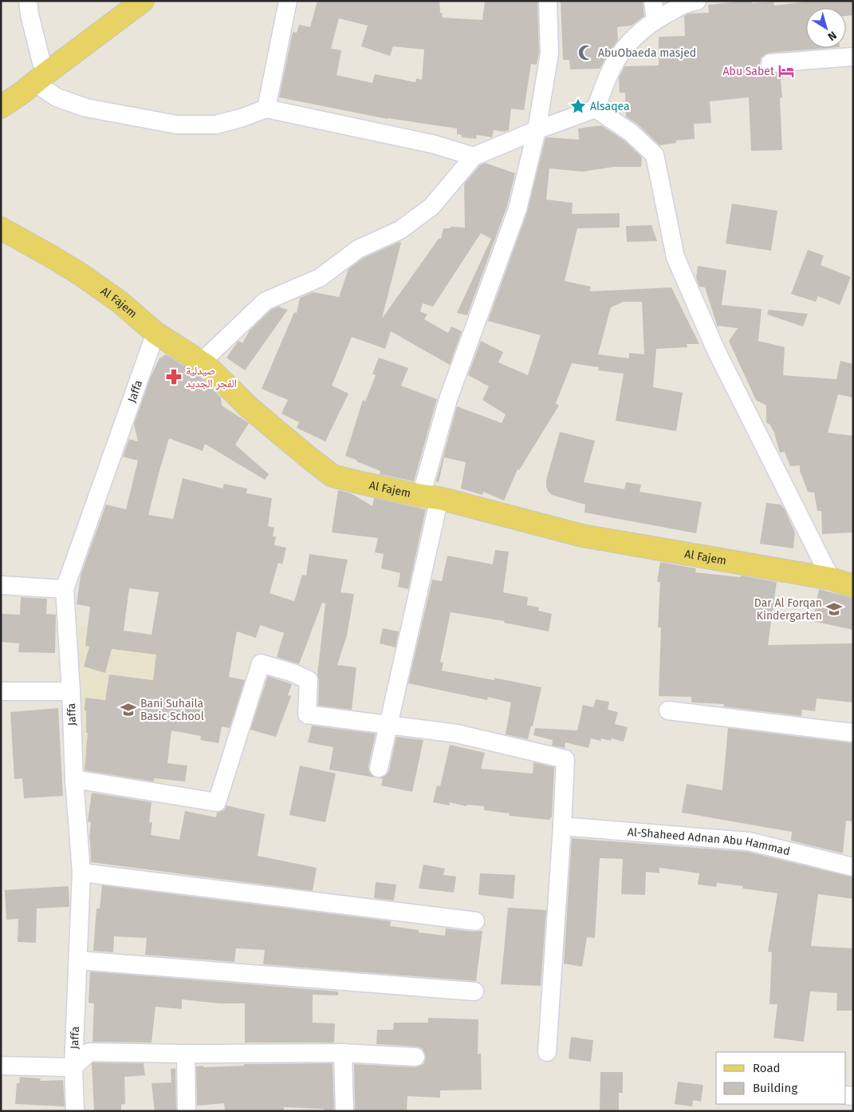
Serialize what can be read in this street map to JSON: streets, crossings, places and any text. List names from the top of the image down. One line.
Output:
{"streets":{"main road":["Al Fajem"],"street":["Jaffa","Al-Shaheed Adnan Abu Hammad"]},"crossings":[["Al Fajem","Jaffa"]],"places":{"mosque":["AbuObaeda masjed"],"hotel":["Abu Sabet"],"place":["Alsaqea"],"pharmacy":["صيدلية الفجر الجديد"],"school or university":["Dar Al Forqan Kindergarten","Bani Suhaila Basic School"]},"legend":["Road","Building"],"north":"bottom right"}
